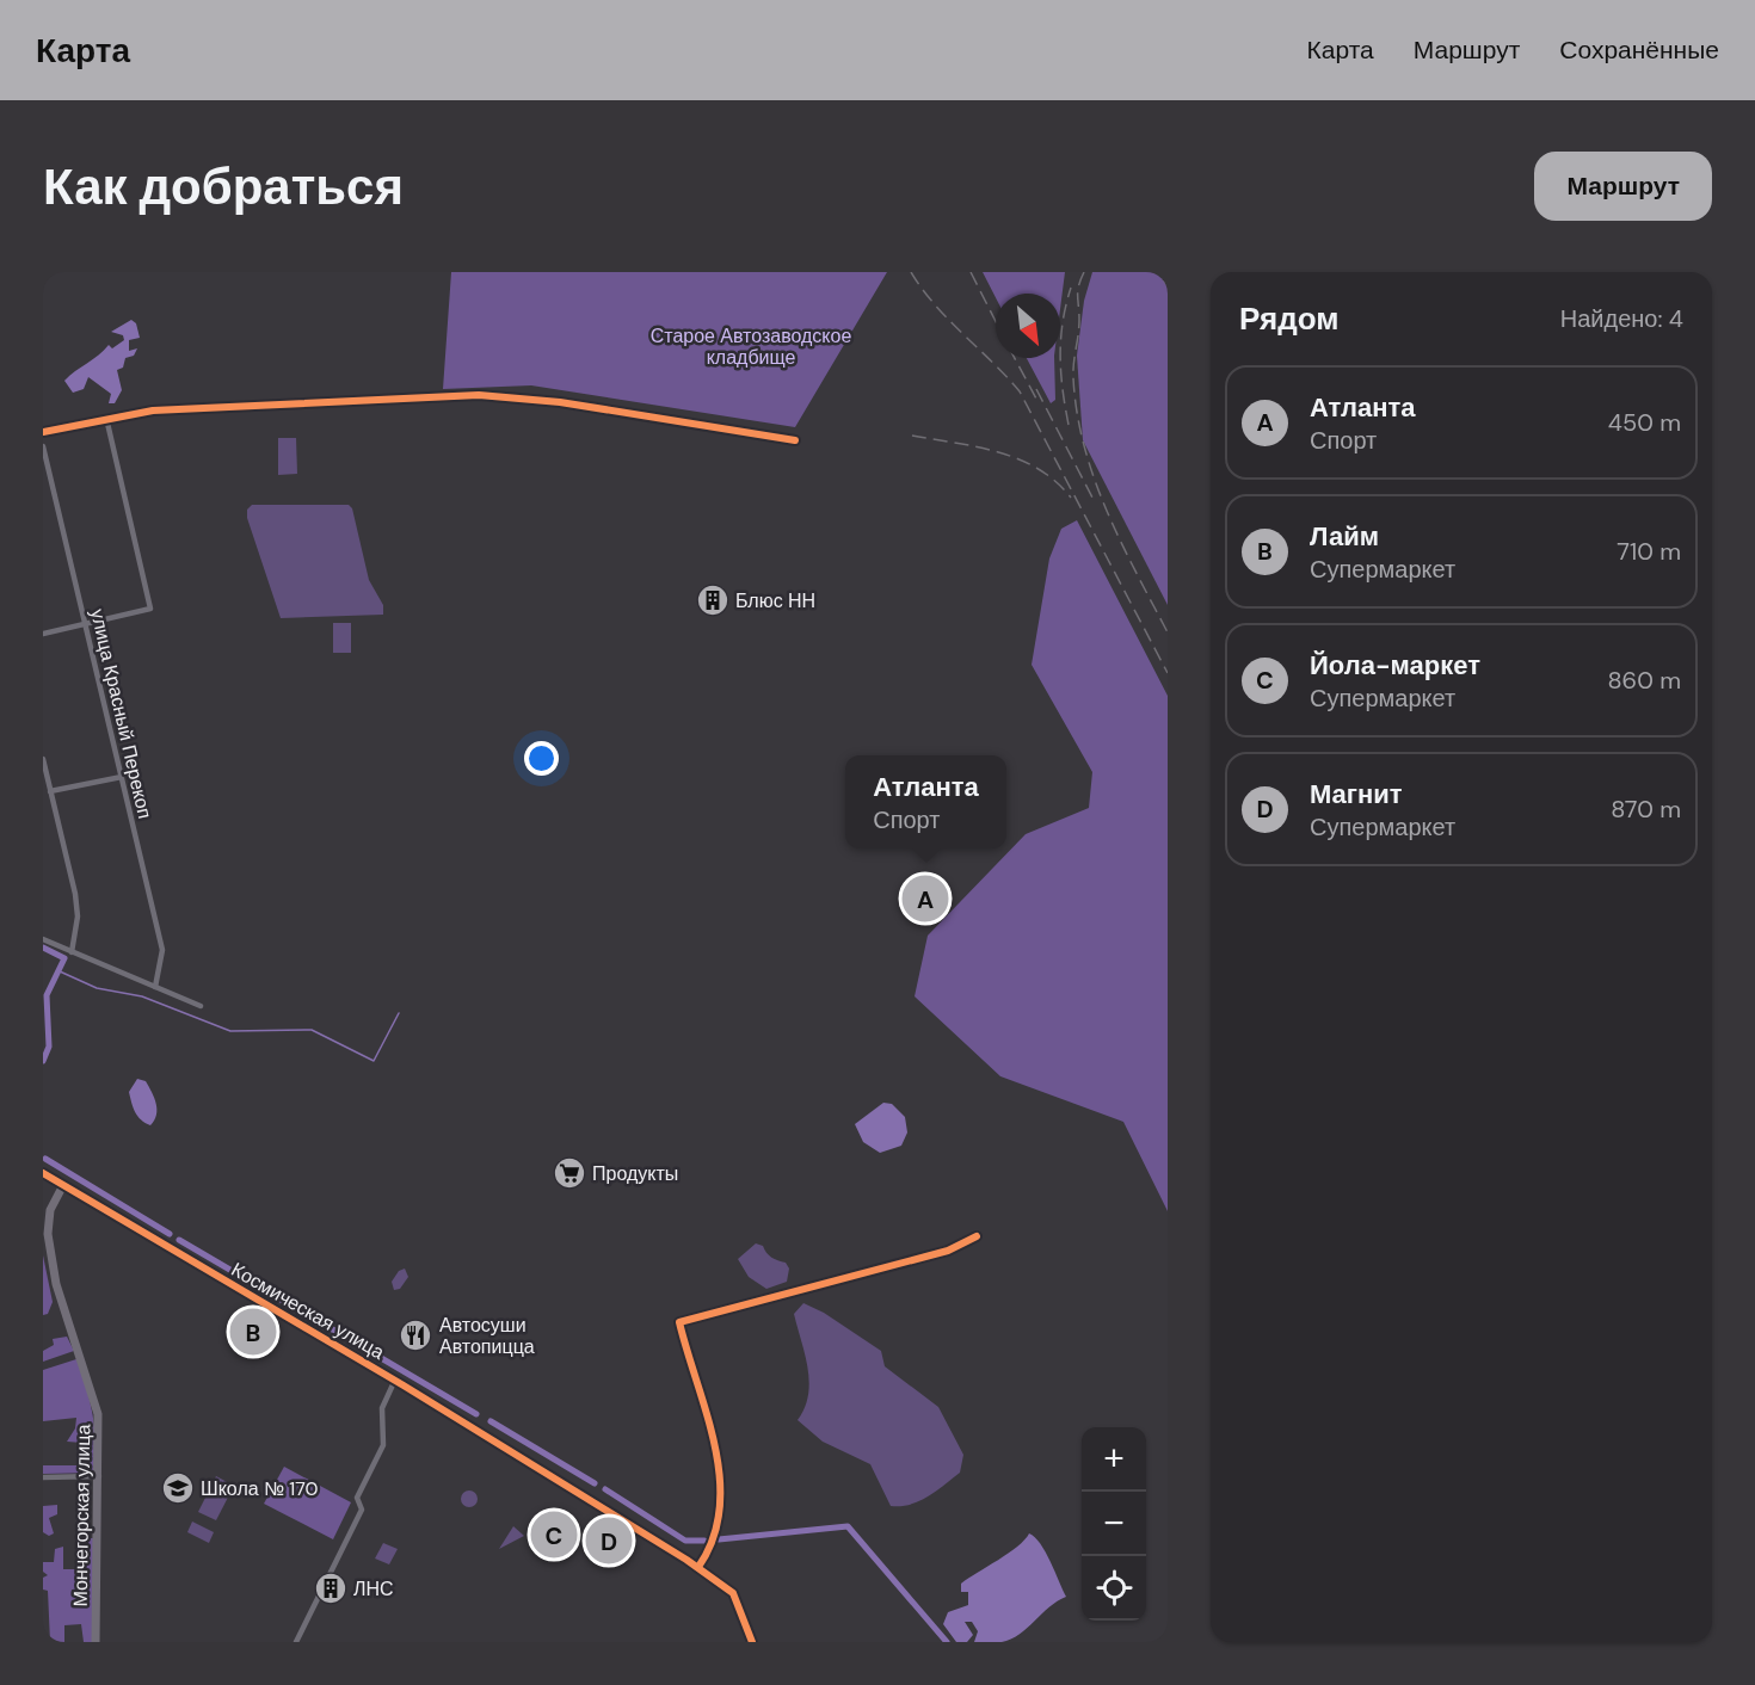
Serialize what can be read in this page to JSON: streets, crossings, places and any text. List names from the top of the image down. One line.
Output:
{"streets":{"street":["улица Красный Перекоп","Космическая улица","Мончегорская улица"]},"crossings":[["Космическая улица","Мончегорская улица"]],"parks":["Старое Автозаводское кладбище"],"places":{"building":["Блюс НН","ЛНС"],"supermarket":["Продукты"],"restaurant":["Автосуши Автопицца"],"school or university":["Школа № 170"]},"north":"bottom right","page":{"header":"Карта","nav":["Карта","Маршрут","Сохранённые"],"buttons":"Маршрут","title":"Как добраться","heading":["Рядом","Найдено: 4"],"list":[{"mark":"A","name":"Атланта","note":"Спорт","value":"450 m"},{"mark":"B","name":"Лайм","note":"Супермаркет","value":"710 m"},{"mark":"C","name":"Йола-маркет","note":"Супермаркет","value":"860 m"},{"mark":"D","name":"Магнит","note":"Супермаркет","value":"870 m"}],"popup":["Атланта","Спорт"],"pins":["A","B","C","D"],"map_buttons":["+","−"]}}
